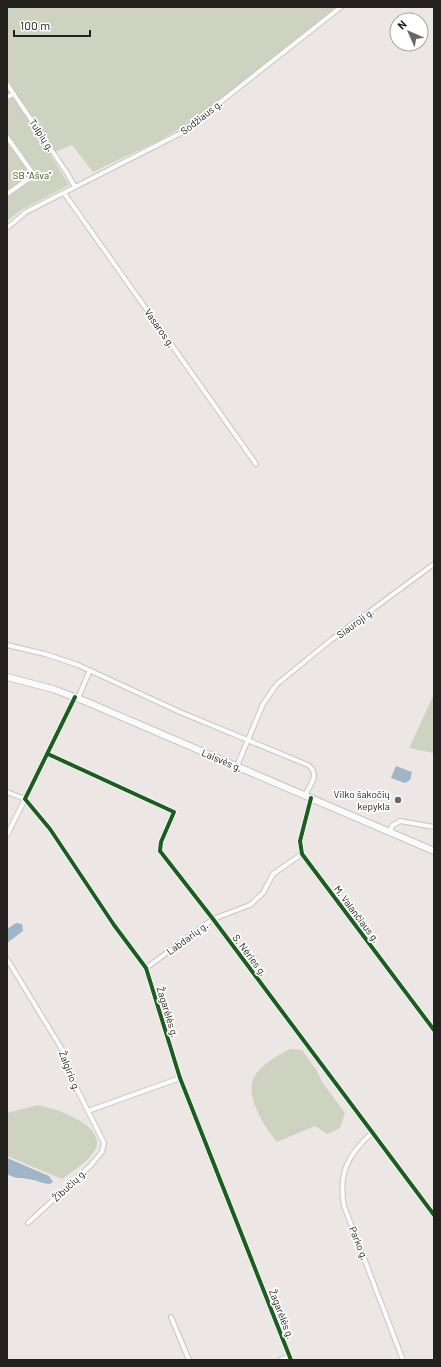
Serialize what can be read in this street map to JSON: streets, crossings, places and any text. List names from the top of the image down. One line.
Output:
{"streets":{"main road":["Laisvės g."],"street":["Sodžiaus g.","Tulpių g.","Vasaros g.","Siauroji g.","M. Valančiaus g.","Labdarių g.","S. Nėries g.","Žagarėlės g.","Žalgirio g.","Žibučių g.","Parko g."]},"crossings":[["Sodžiaus g.","Tulpių g."],["Sodžiaus g.","Vasaros g."],["Siauroji g.","Laisvės g."],["M. Valančiaus g.","Labdarių g."],["Labdarių g.","S. Nėries g."],["Labdarių g.","Žagarėlės g."],["S. Nėries g.","Parko g."],["Žalgirio g.","Žibučių g."]],"parks":["SB \"Ašva\""],"places":["Vilko šakočių kepykla"],"scale_bar":"100 m","north":"top left"}
